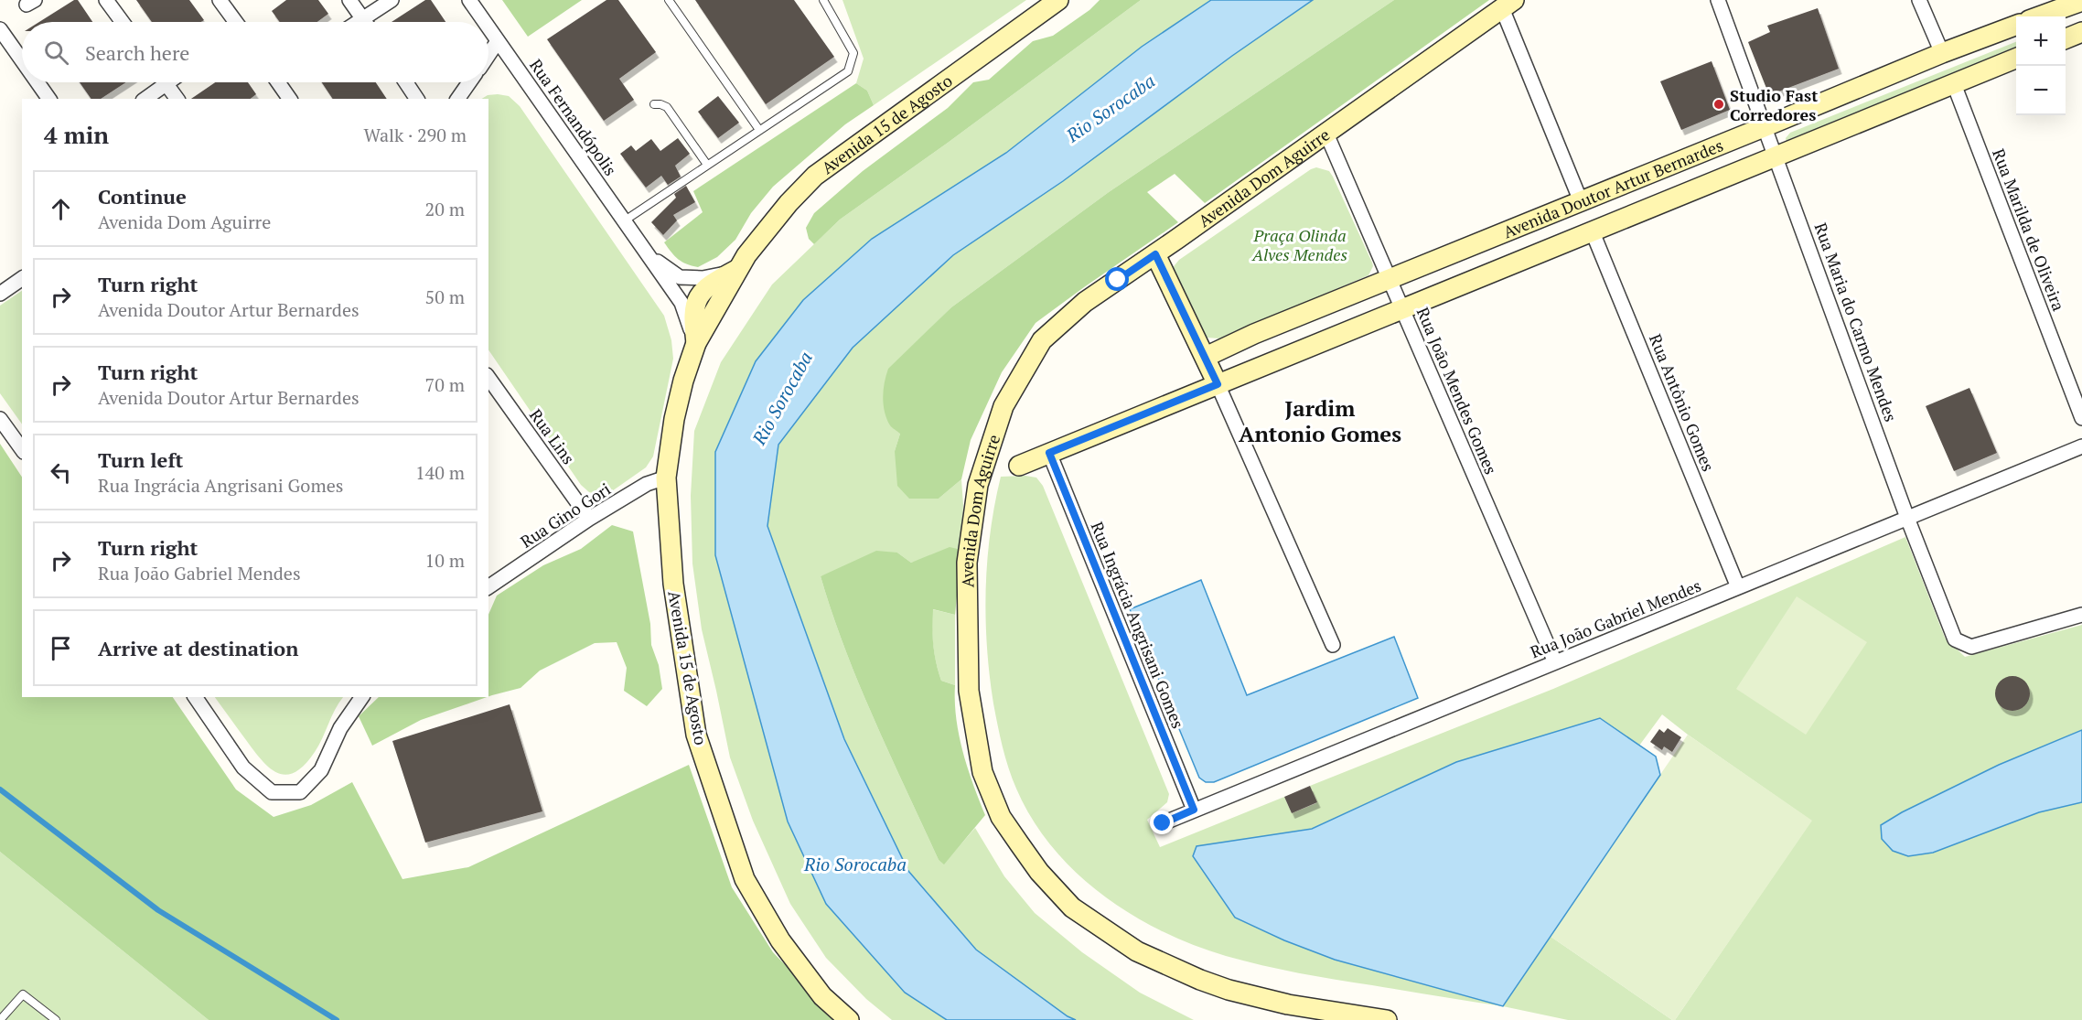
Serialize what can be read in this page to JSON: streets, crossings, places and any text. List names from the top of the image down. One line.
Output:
{"streets":{"main road":["Avenida 15 de Agosto","Avenida Dom Aguirre","Avenida Doutor Artur Bernardes"],"street":["Rua Fernandópolis","Rua Marilda de Oliveira","Rua Maria do Carmo Mendes","Rua João Mendes Gomes","Rua Antônio Gomes","Rua Lins","Rua Gino Gori","Rua João Gabriel Mendes","Rua Ingrácia Angrisani Gomes"]},"crossings":[["Rua Fernandópolis","Avenida 15 de Agosto"],["Avenida 15 de Agosto","Rua Gino Gori"],["Avenida Dom Aguirre","Rua João Mendes Gomes"],["Avenida Doutor Artur Bernardes","Rua Marilda de Oliveira"],["Avenida Doutor Artur Bernardes","Rua Maria do Carmo Mendes"],["Avenida Doutor Artur Bernardes","Rua João Mendes Gomes"],["Avenida Doutor Artur Bernardes","Rua Antônio Gomes"],["Avenida Doutor Artur Bernardes","Rua Ingrácia Angrisani Gomes"],["Rua Maria do Carmo Mendes","Rua João Gabriel Mendes"],["Rua João Mendes Gomes","Rua João Gabriel Mendes"],["Rua Antônio Gomes","Rua João Gabriel Mendes"],["Rua Lins","Rua Gino Gori"],["Rua João Gabriel Mendes","Rua Ingrácia Angrisani Gomes"]],"districts":["Jardim Antonio Gomes"],"water":["Rio Sorocaba"],"parks":["Praça Olinda Alves Mendes"],"places":["Studio Fast Corredores"],"page":{"map_buttons":["+","−"],"search":"Search here","heading":["4 min","Walk · 290 m"],"list":[["Continue","Avenida Dom Aguirre","20 m"],["Turn right","Avenida Doutor Artur Bernardes","50 m"],["Turn right","Avenida Doutor Artur Bernardes","70 m"],["Turn left","Rua Ingrácia Angrisani Gomes","140 m"],["Turn right","Rua João Gabriel Mendes","10 m"],"Arrive at destination"]}}
